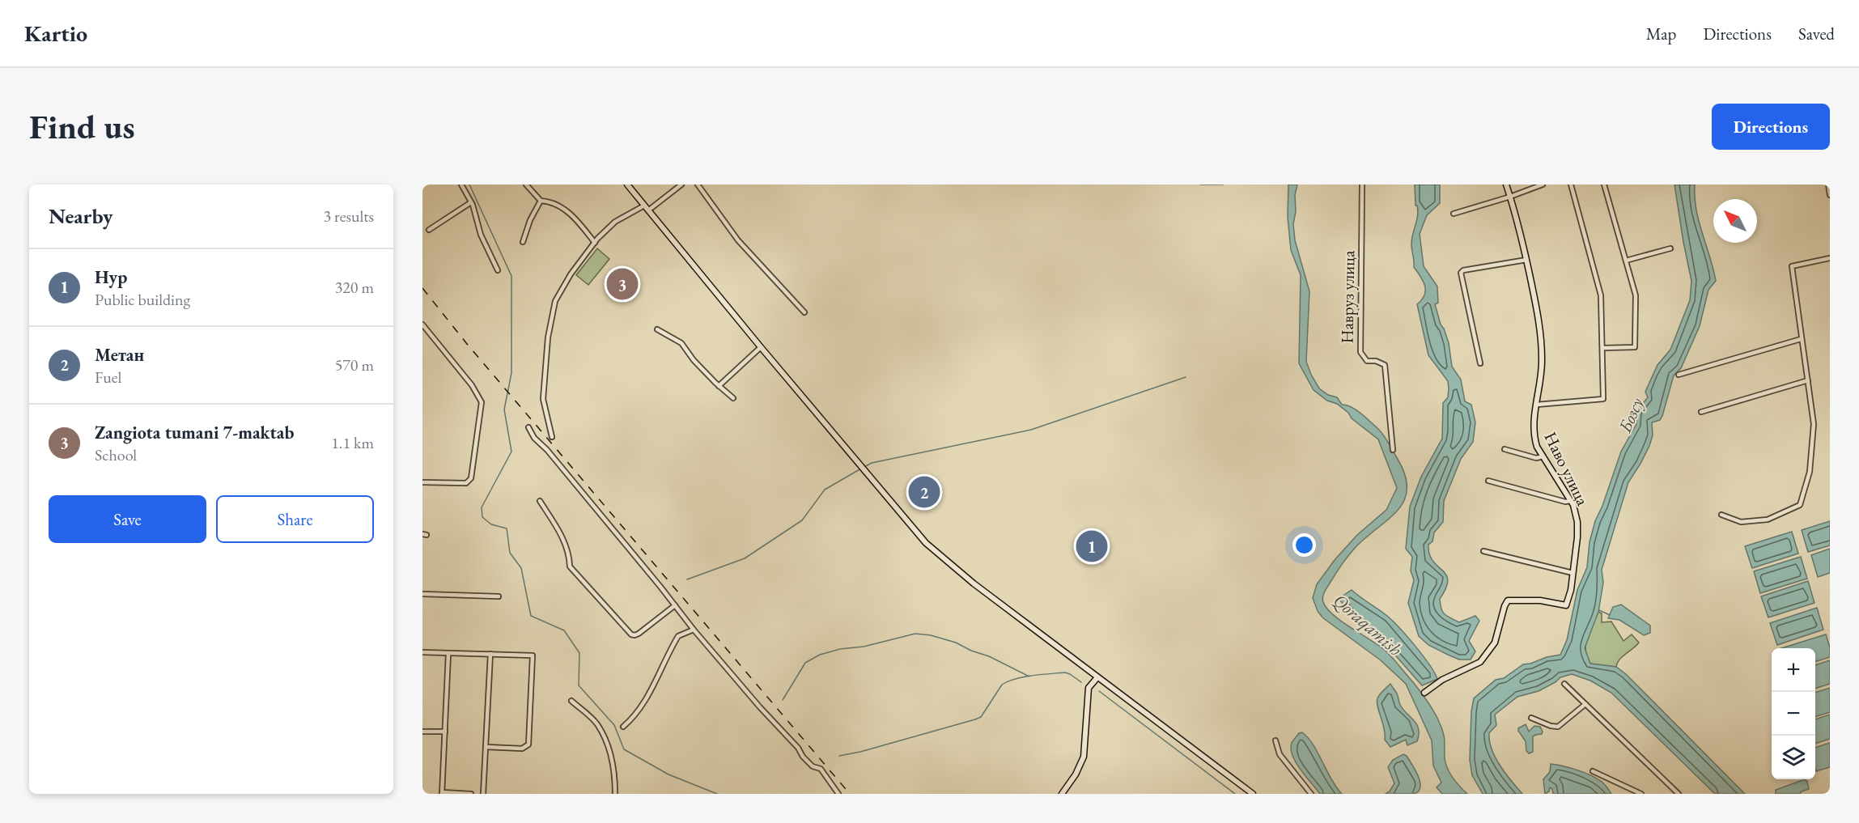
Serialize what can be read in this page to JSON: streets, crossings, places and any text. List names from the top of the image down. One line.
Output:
{"streets":{"main road":["Наво улица"],"street":["Навруз улица"]},"water":["Бозсу","Qoraqamish"],"north":"top left","page":{"header":"Kartio","nav":["Map","Directions","Saved"],"buttons":["Directions",["Save","Share"]],"title":"Find us","heading":["Nearby","3 results"],"list":[{"mark":"1","name":"Нур","note":"Public building","value":"320 m"},{"mark":"2","name":"Метан","note":"Fuel","value":"570 m"},{"mark":"3","name":"Zangiota tumani 7-maktab","note":"School","value":"1.1 km"}],"pins":["3","2","1"],"map_buttons":["+","−"]}}
